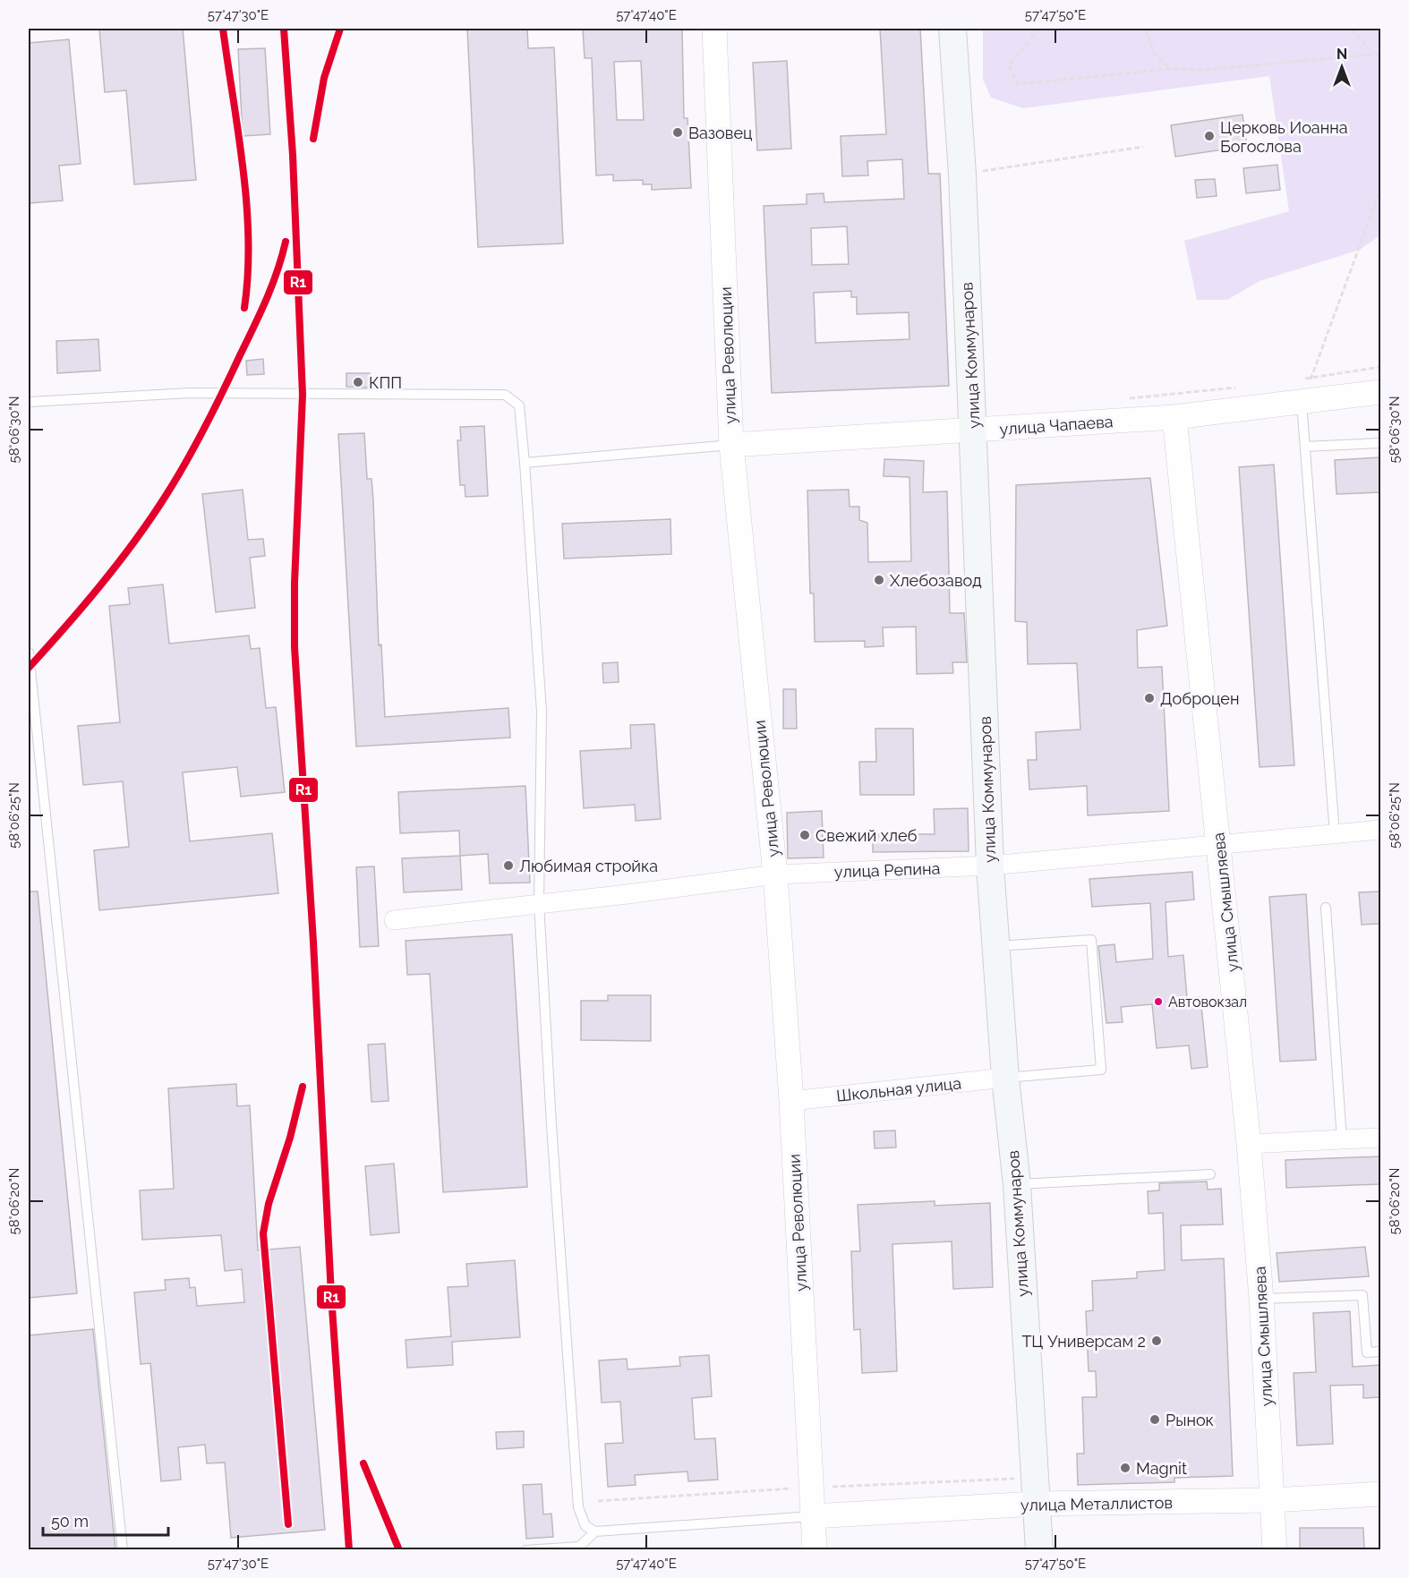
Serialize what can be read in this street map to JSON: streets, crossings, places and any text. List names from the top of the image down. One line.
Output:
{"streets":{"main road":["улица Коммунаров"],"street":["улица Революции","улица Чапаева","улица Репина","улица Смышляева","Школьная улица","улица Металлистов"]},"crossings":[["улица Революции","улица Чапаева"],["улица Революции","улица Репина"],["улица Революции","Школьная улица"],["улица Революции","улица Металлистов"],["улица Коммунаров","улица Чапаева"],["улица Коммунаров","улица Репина"],["улица Коммунаров","Школьная улица"],["улица Коммунаров","улица Металлистов"],["улица Чапаева","улица Смышляева"],["улица Репина","улица Смышляева"],["улица Смышляева","улица Металлистов"]],"places":["Вазовец","Церковь Иоанна Богослова","КПП","Хлебозавод","Доброцен","Свежий хлеб","Любимая стройка","Автовокзал","ТЦ Универсам 2","Рынок","Magnit"],"lines":["transit line R1"],"scale_bar":"50 m","north":"top","coordinates":["57°47'30\"E","57°47'40\"E","57°47'50\"E","58°06'30\"N","58°06'25\"N","58°06'20\"N"]}
